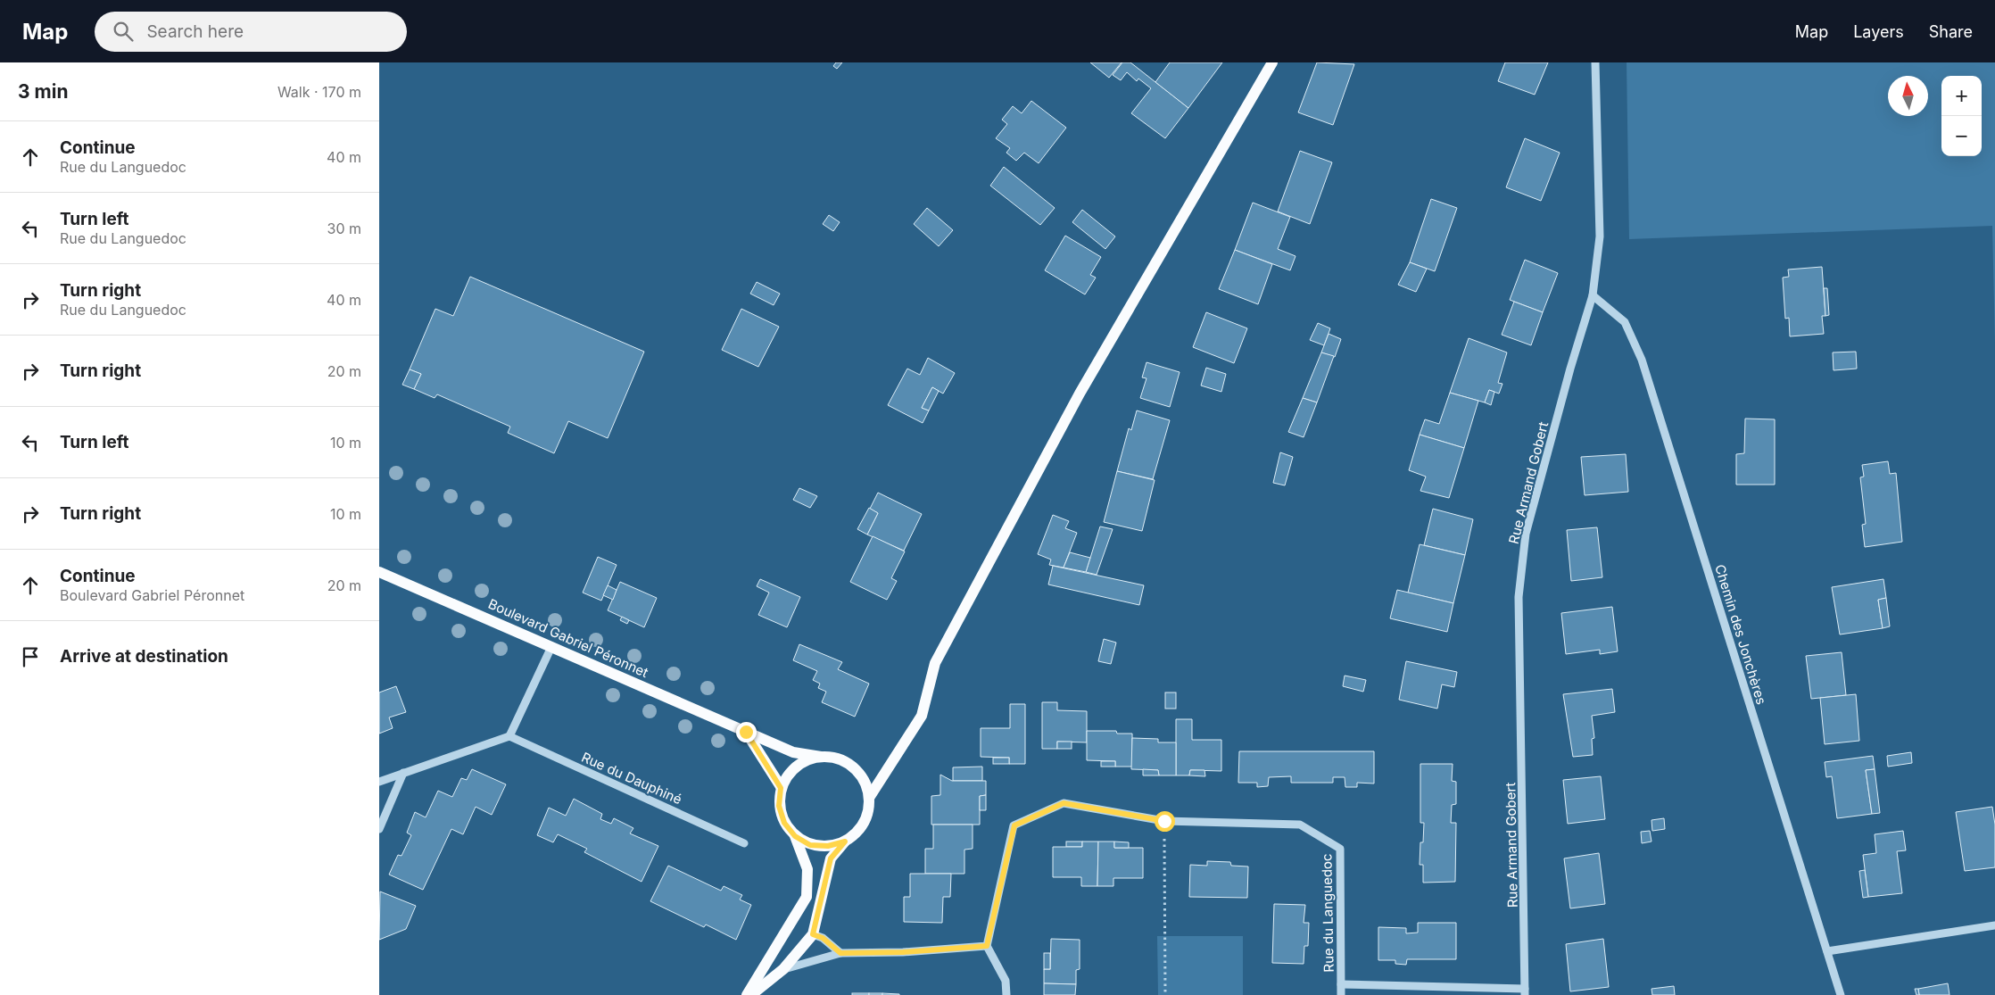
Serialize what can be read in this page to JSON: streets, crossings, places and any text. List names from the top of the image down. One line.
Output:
{"streets":{"main road":["Boulevard Gabriel Péronnet"],"street":["Rue Armand Gobert","Chemin des Jonchères","Rue du Dauphiné","Rue du Languedoc"]},"crossings":[["Rue Armand Gobert","Chemin des Jonchères"],["Rue Armand Gobert","Rue du Languedoc"]],"north":"top","page":{"header":"Map","search":"Search here","nav":["Map","Layers","Share"],"heading":["3 min","Walk · 170 m"],"map_buttons":["+","−"],"list":[["Continue","Rue du Languedoc","40 m"],["Turn left","Rue du Languedoc","30 m"],["Turn right","Rue du Languedoc","40 m"],["Turn right","20 m"],["Turn left","10 m"],["Turn right","10 m"],["Continue","Boulevard Gabriel Péronnet","20 m"],"Arrive at destination"]}}
